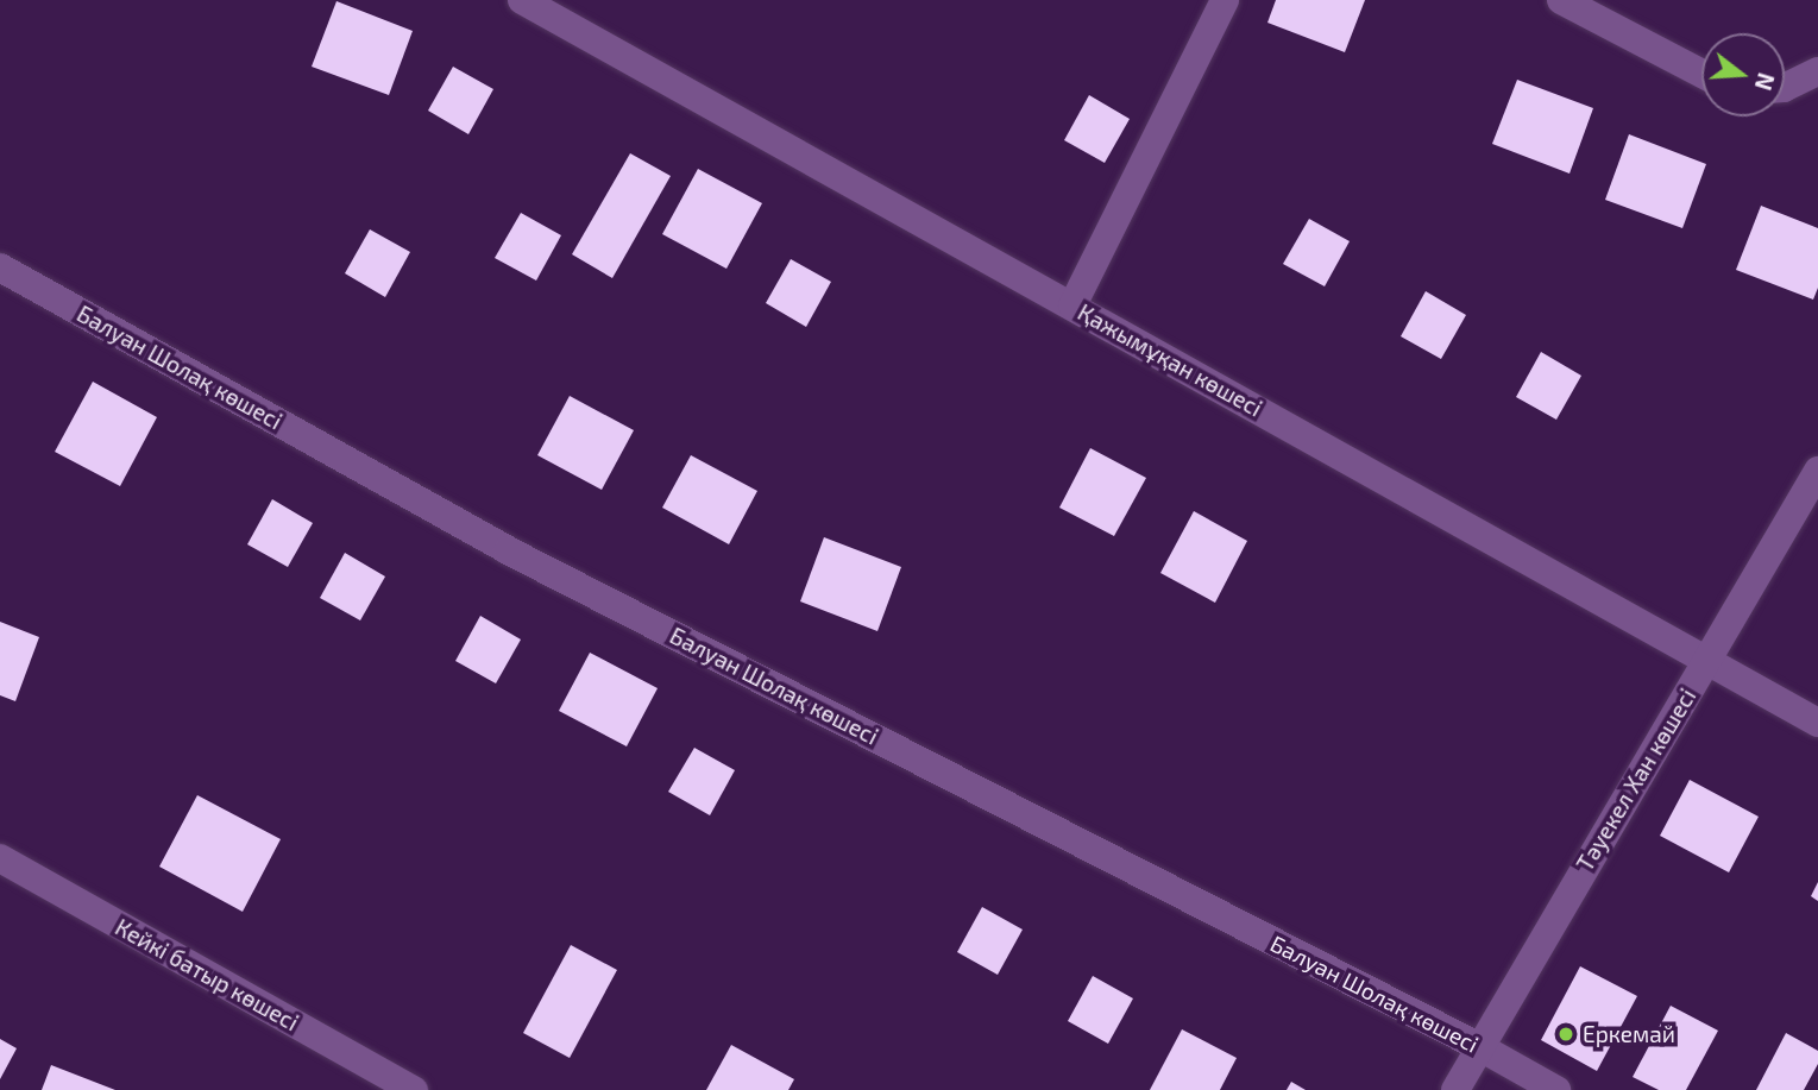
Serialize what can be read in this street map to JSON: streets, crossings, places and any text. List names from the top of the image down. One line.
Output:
{"streets":{"street":["Қажымұқан көшесі","Балуан Шолақ көшесі","Тәуекел Хан көшесі","Кейкі батыр көшесі"]},"crossings":[["Қажымұқан көшесі","Тәуекел Хан көшесі"],["Балуан Шолақ көшесі","Тәуекел Хан көшесі"]],"places":["Еркемай"],"north":"right"}
